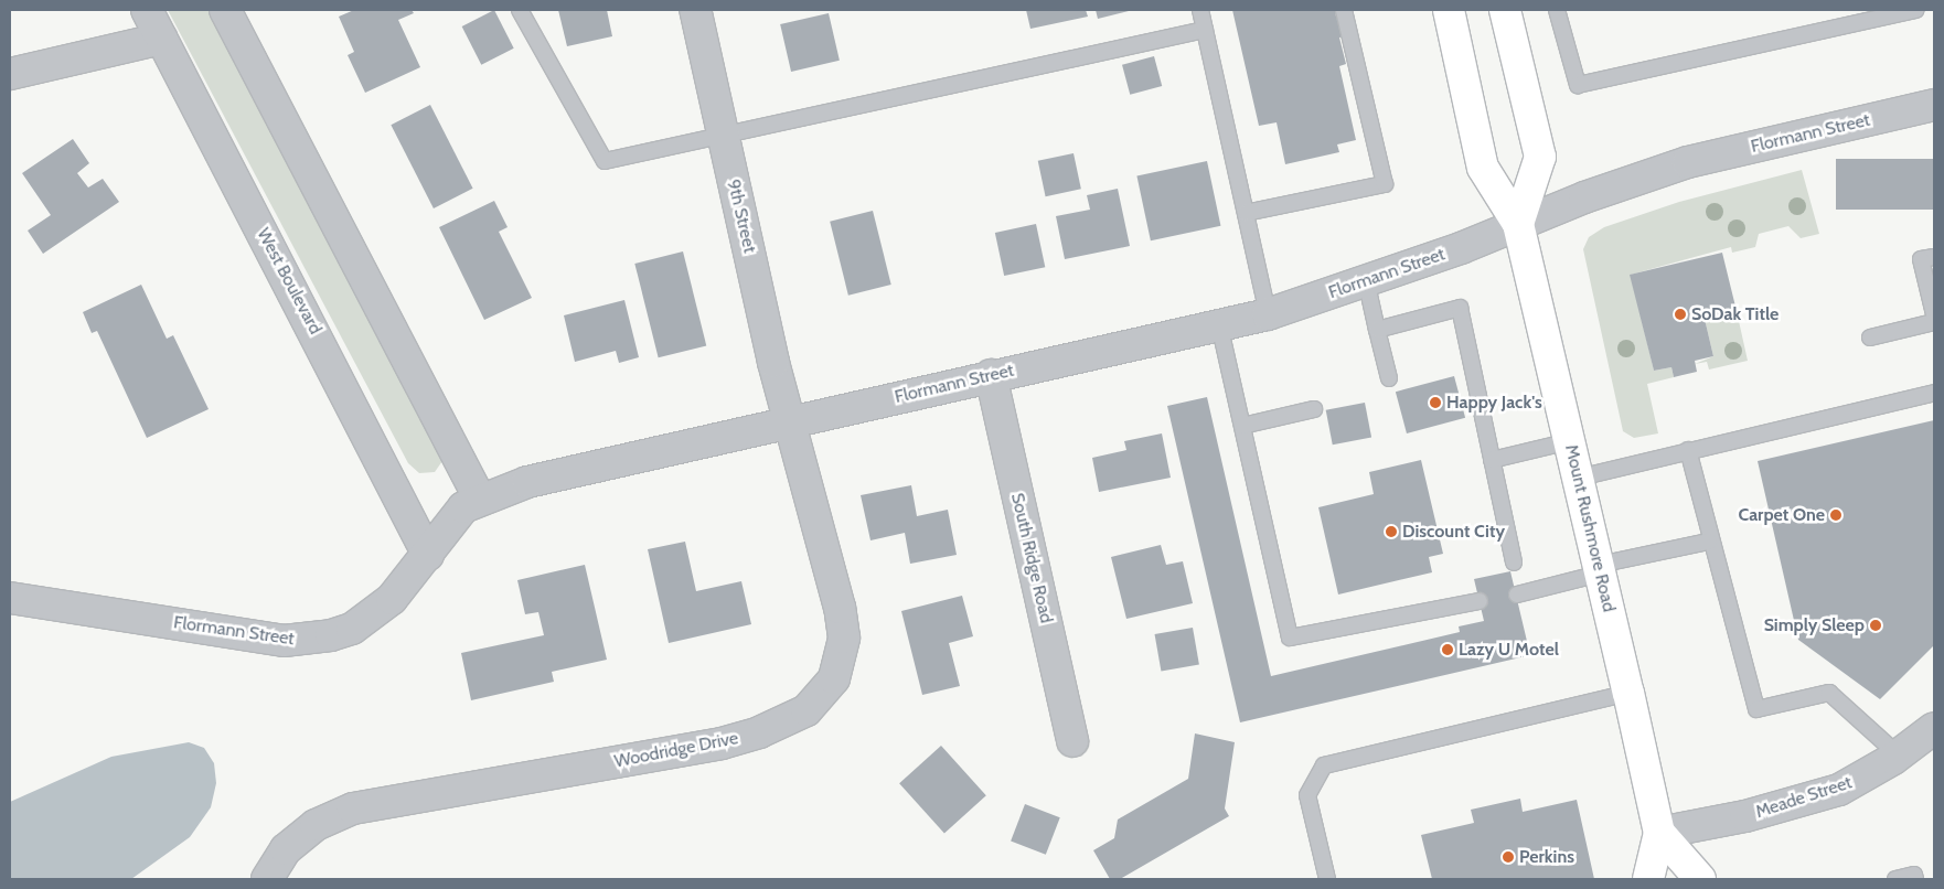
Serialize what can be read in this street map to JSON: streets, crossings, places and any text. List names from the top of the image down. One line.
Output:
{"streets":{"highway":["Mount Rushmore Road"],"street":["Flormann Street","9th Street","West Boulevard","South Ridge Road","Woodridge Drive","Meade Street"]},"crossings":[["Flormann Street","9th Street"],["Flormann Street","West Boulevard"],["Flormann Street","Mount Rushmore Road"],["Flormann Street","South Ridge Road"],["Flormann Street","Woodridge Drive"],["9th Street","Woodridge Drive"],["Mount Rushmore Road","Meade Street"]],"places":["SoDak Title","Happy Jack's","Carpet One","Discount City","Simply Sleep","Lazy U Motel","Perkins"]}
